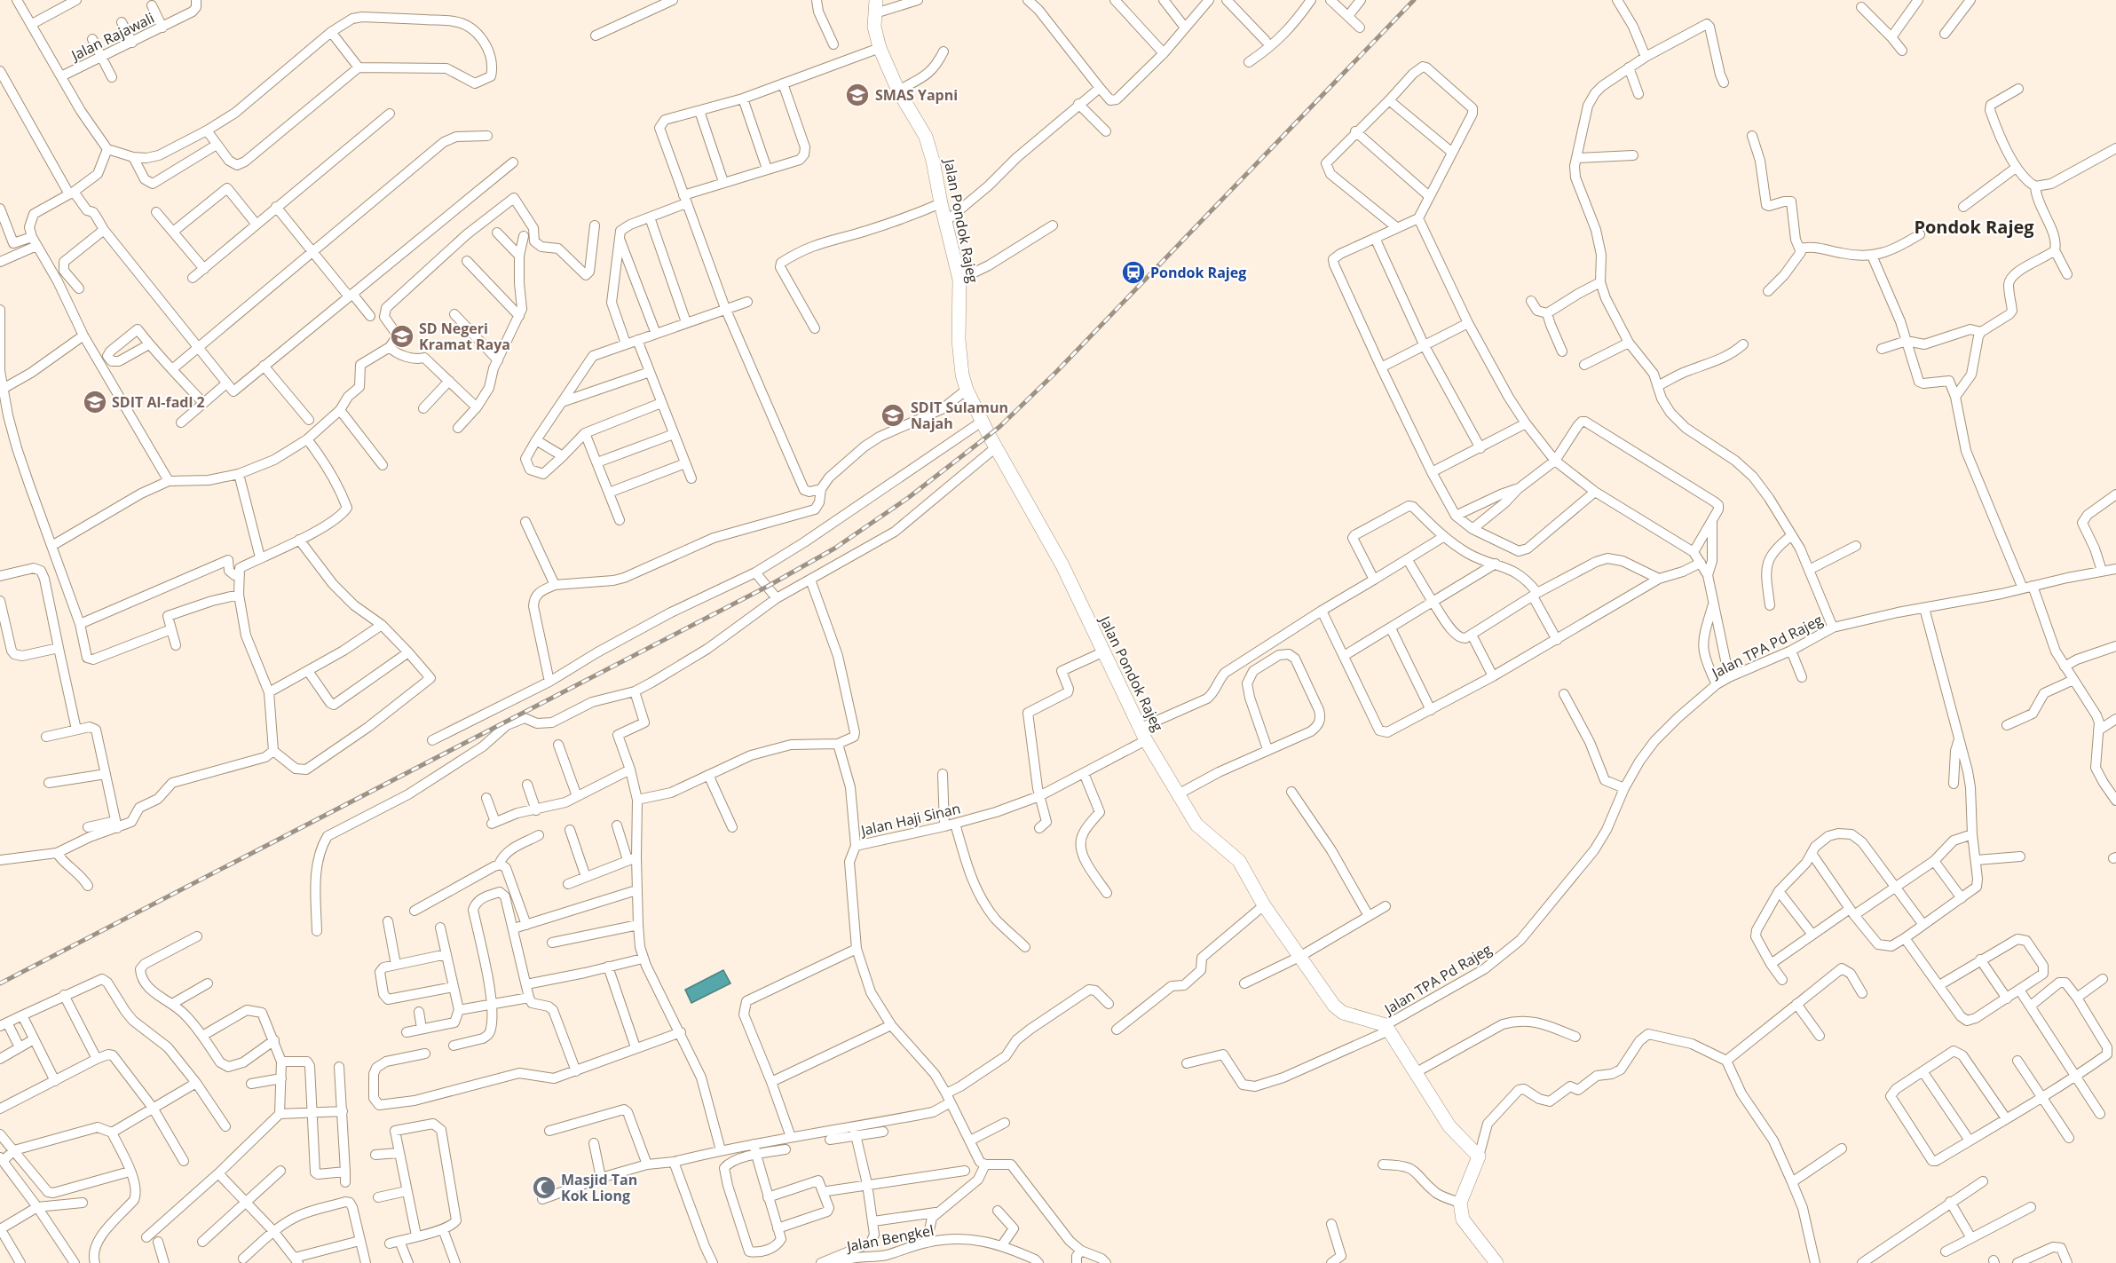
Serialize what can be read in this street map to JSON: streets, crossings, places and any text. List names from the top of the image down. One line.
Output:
{"streets":{"main road":["Jalan Pondok Rajeg"],"street":["Jalan Rajawali","Jalan TPA Pd Rajeg","Jalan Haji Sinan","Jalan Bengkel"]},"crossings":[["Jalan Pondok Rajeg","Jalan TPA Pd Rajeg"],["Jalan Pondok Rajeg","Jalan Haji Sinan"]],"districts":["Pondok Rajeg"],"places":{"school or university":["SMAS Yapni","SD Negeri Kramat Raya","SDIT Al-fadl 2","SDIT Sulamun Najah"],"station":["Pondok Rajeg"],"mosque":["Masjid Tan Kok Liong"]}}
